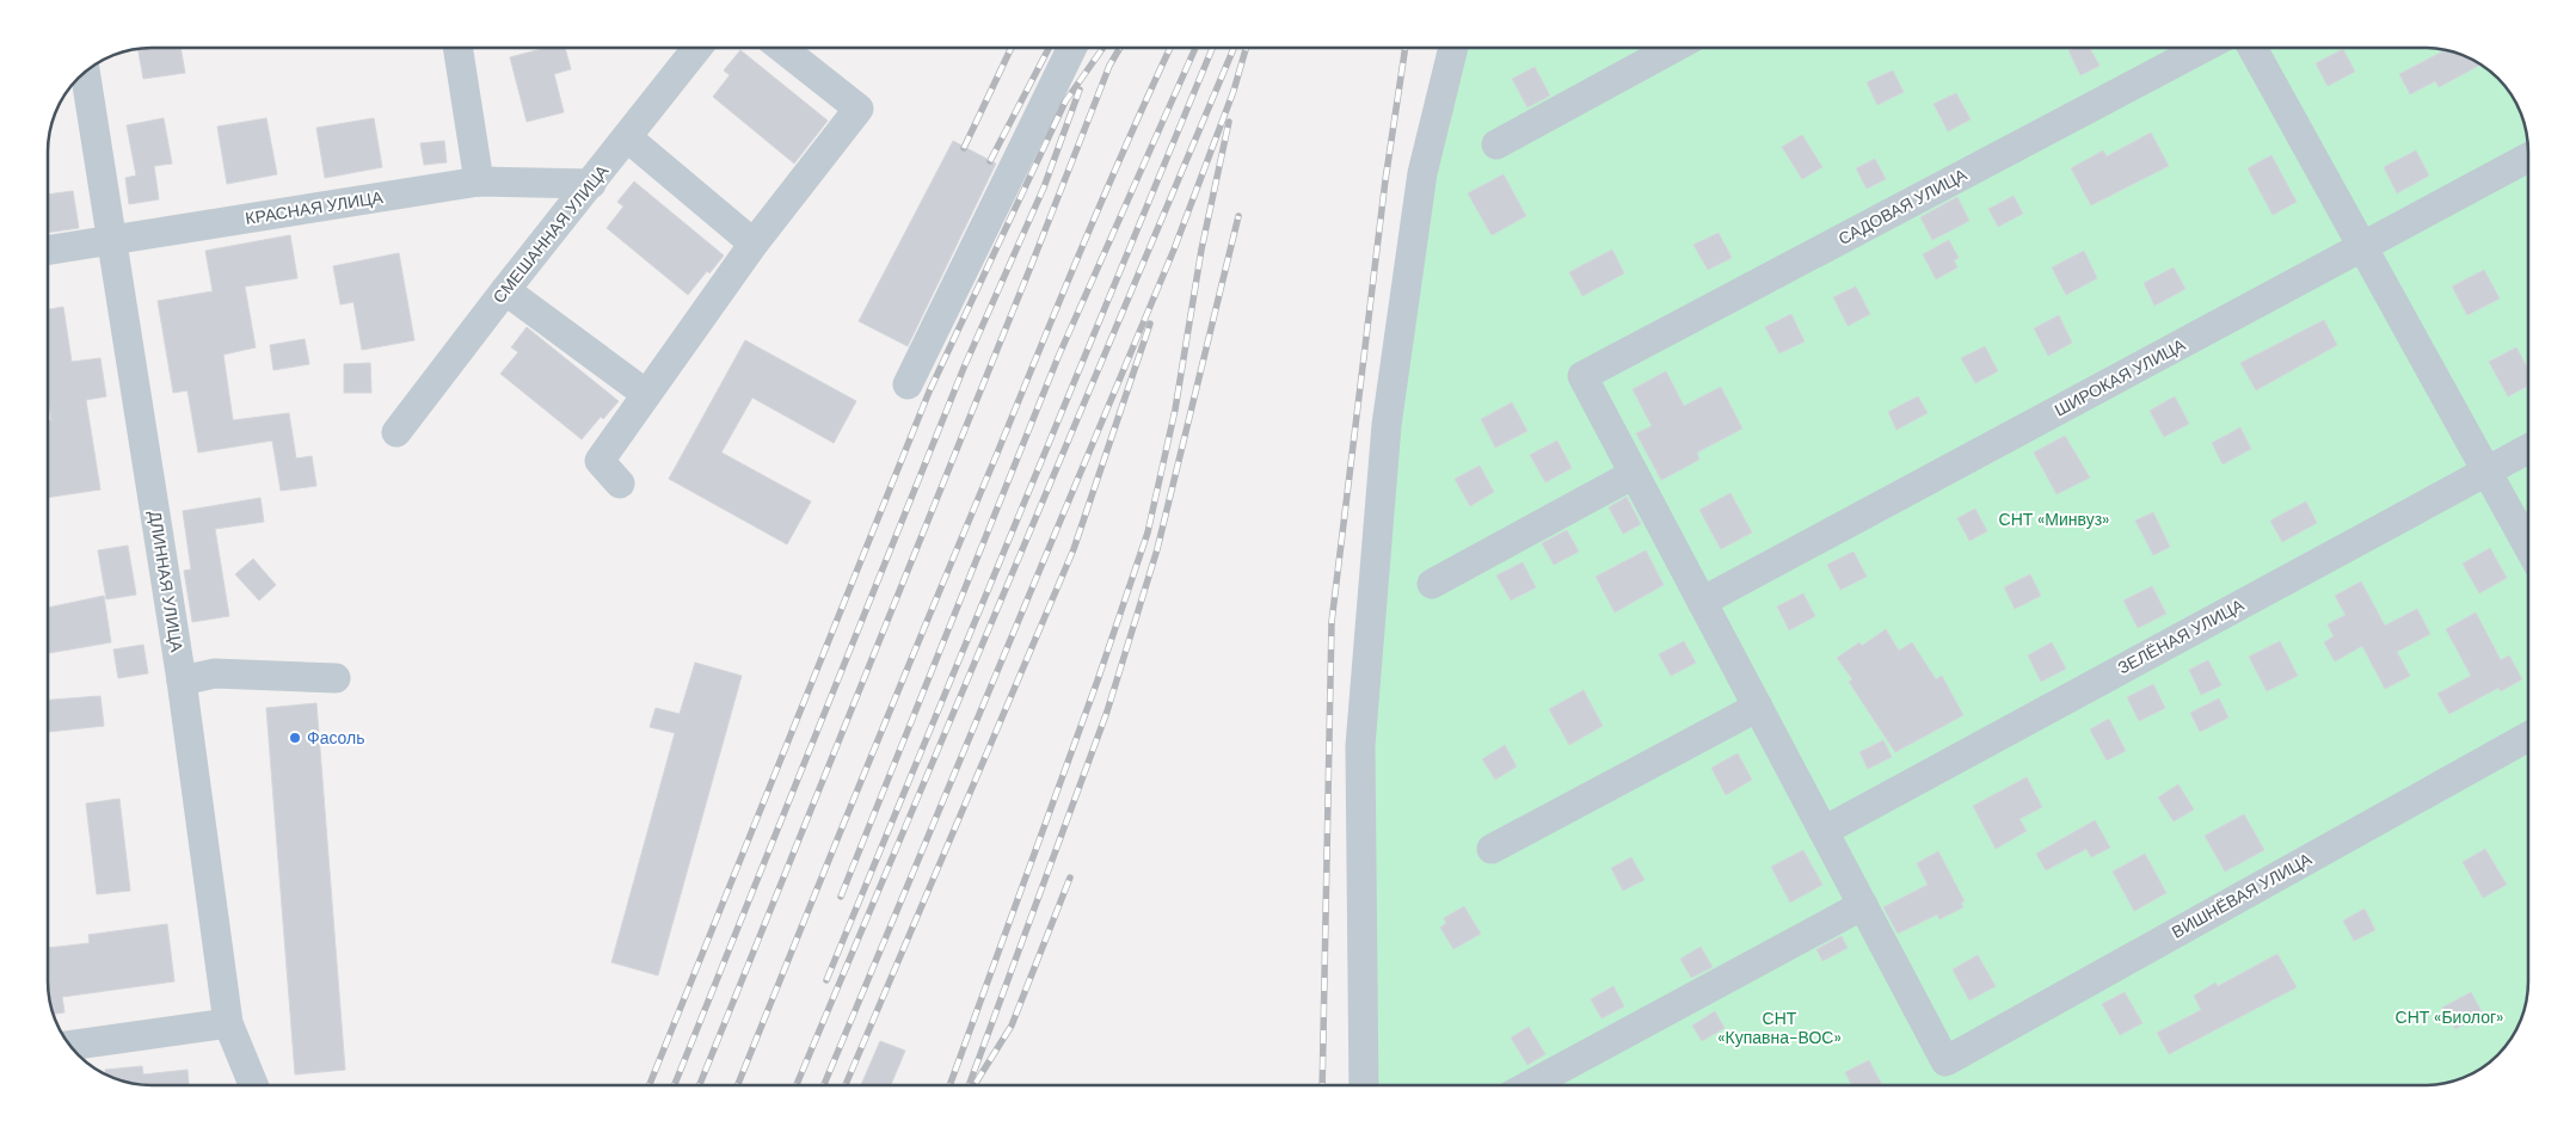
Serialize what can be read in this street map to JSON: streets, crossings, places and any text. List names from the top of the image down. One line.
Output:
{"streets":{"street":["САДОВАЯ УЛИЦА","КРАСНАЯ УЛИЦА","СМЕШАННАЯ УЛИЦА","ШИРОКАЯ УЛИЦА","ДЛИННАЯ УЛИЦА","ЗЕЛЁНАЯ УЛИЦА","ВИШНЁВАЯ УЛИЦА"]},"crossings":[["КРАСНАЯ УЛИЦА","СМЕШАННАЯ УЛИЦА"],["КРАСНАЯ УЛИЦА","ДЛИННАЯ УЛИЦА"]],"parks":["СНТ «Минвуз»","СНТ «Биолог»","СНТ «Купавна-ВОС»"],"places":["Фасоль"]}
